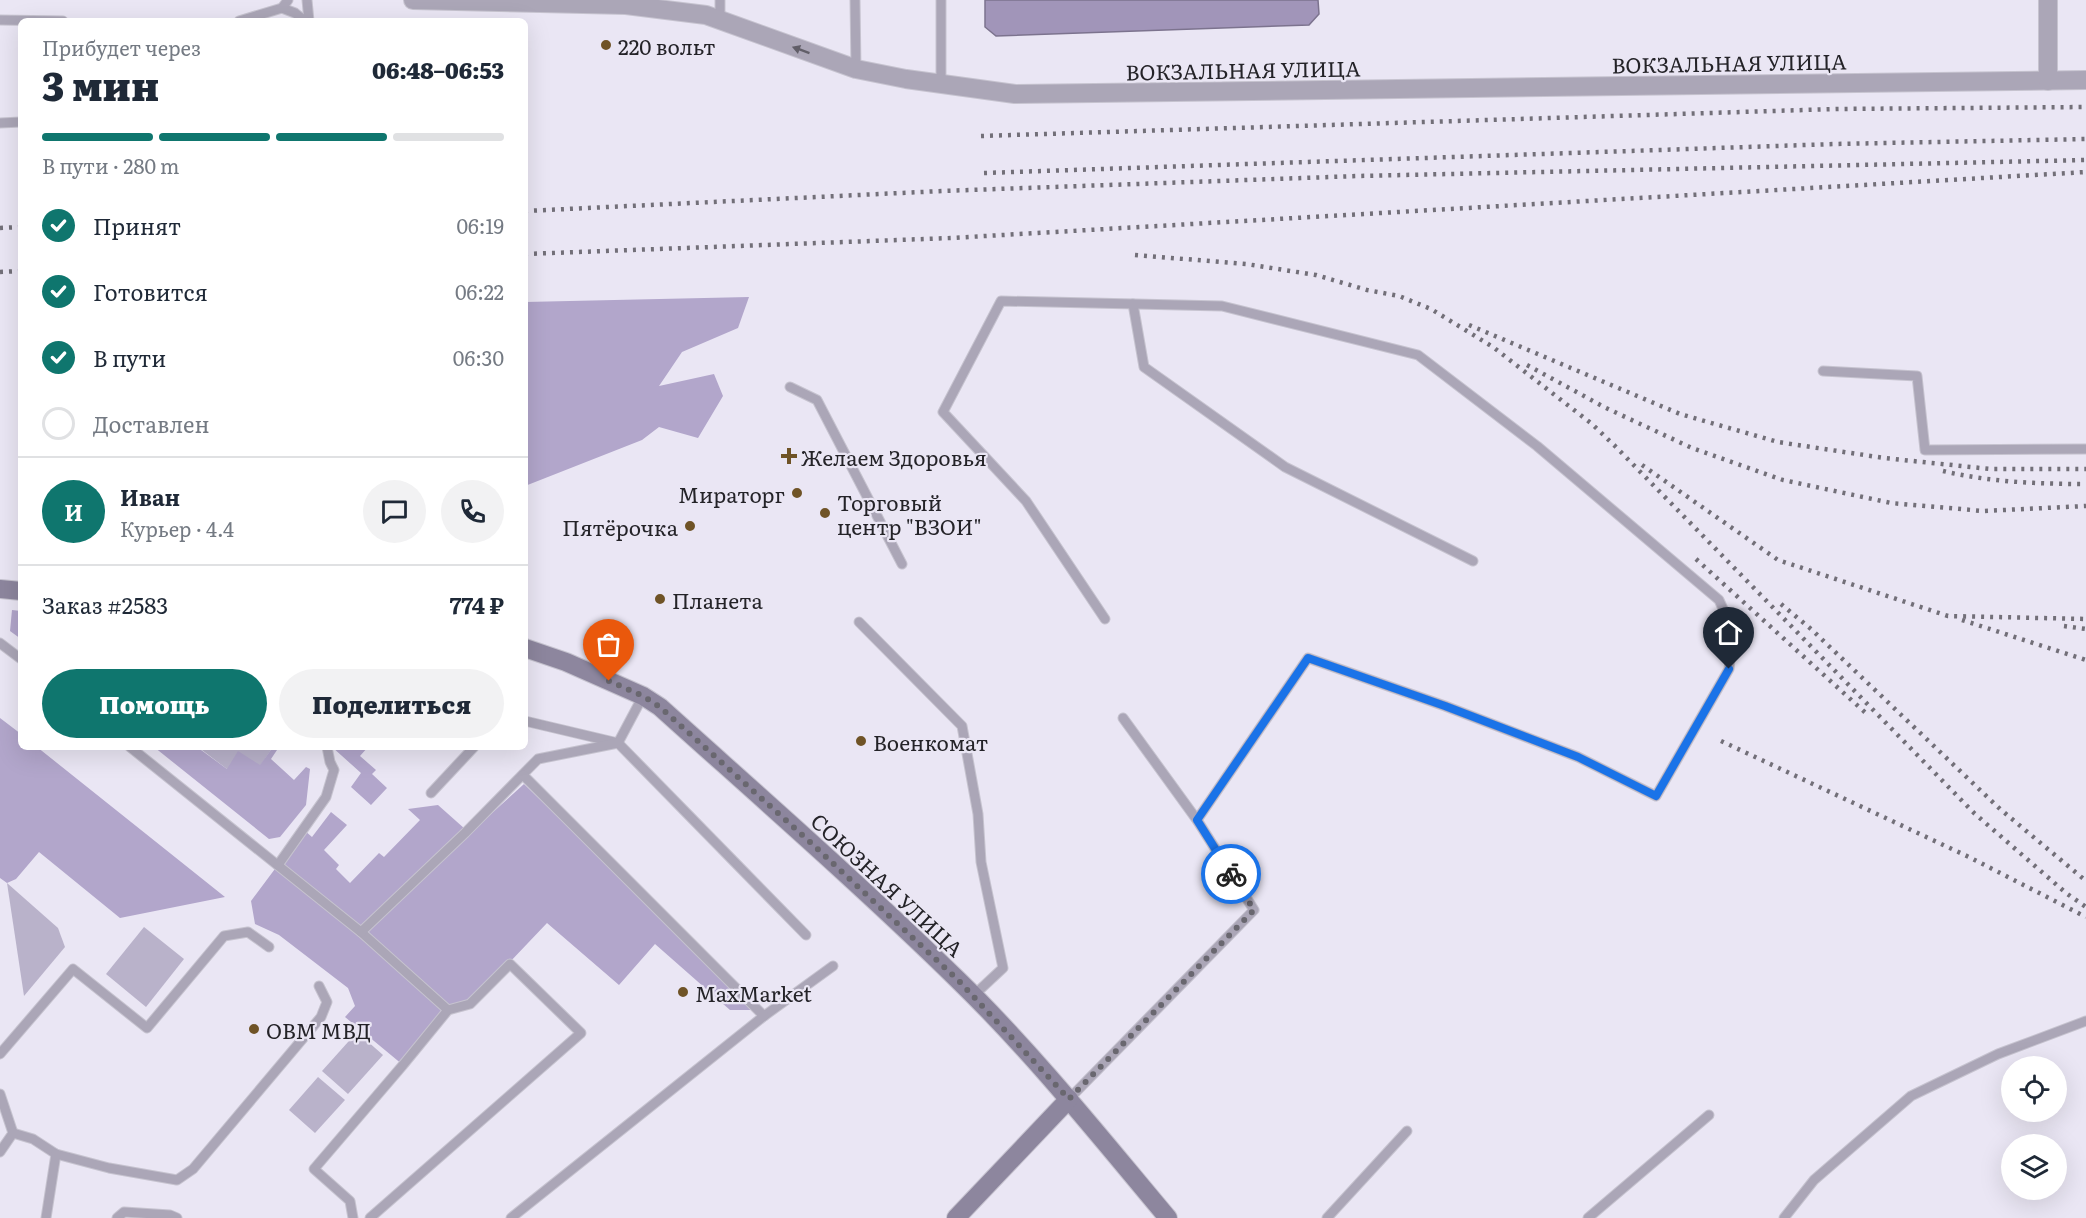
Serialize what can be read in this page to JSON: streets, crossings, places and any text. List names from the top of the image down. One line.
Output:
{"streets":{"street":["ВОКЗАЛЬНАЯ УЛИЦА","СОЮЗНАЯ УЛИЦА"]},"places":{"other":["220 вольт","Мираторг","Торговый центр \"ВЗОИ\"","Пятёрочка","Планета","Военкомат","MaxMarket","ОВМ МВД"],"health":["Желаем Здоровья"]},"page":{"heading":["3 мин","Прибудет через","06:48–06:53"],"panel":["Иван","Курьер · 4.4","Заказ #2583","774 ₽"],"bar":"В пути · 280 m","list":[["Принят","06:19"],["Готовится","06:22"],["В пути","06:30"],"Доставлен"],"round":"И","buttons":["Помощь","Поделиться"]}}
